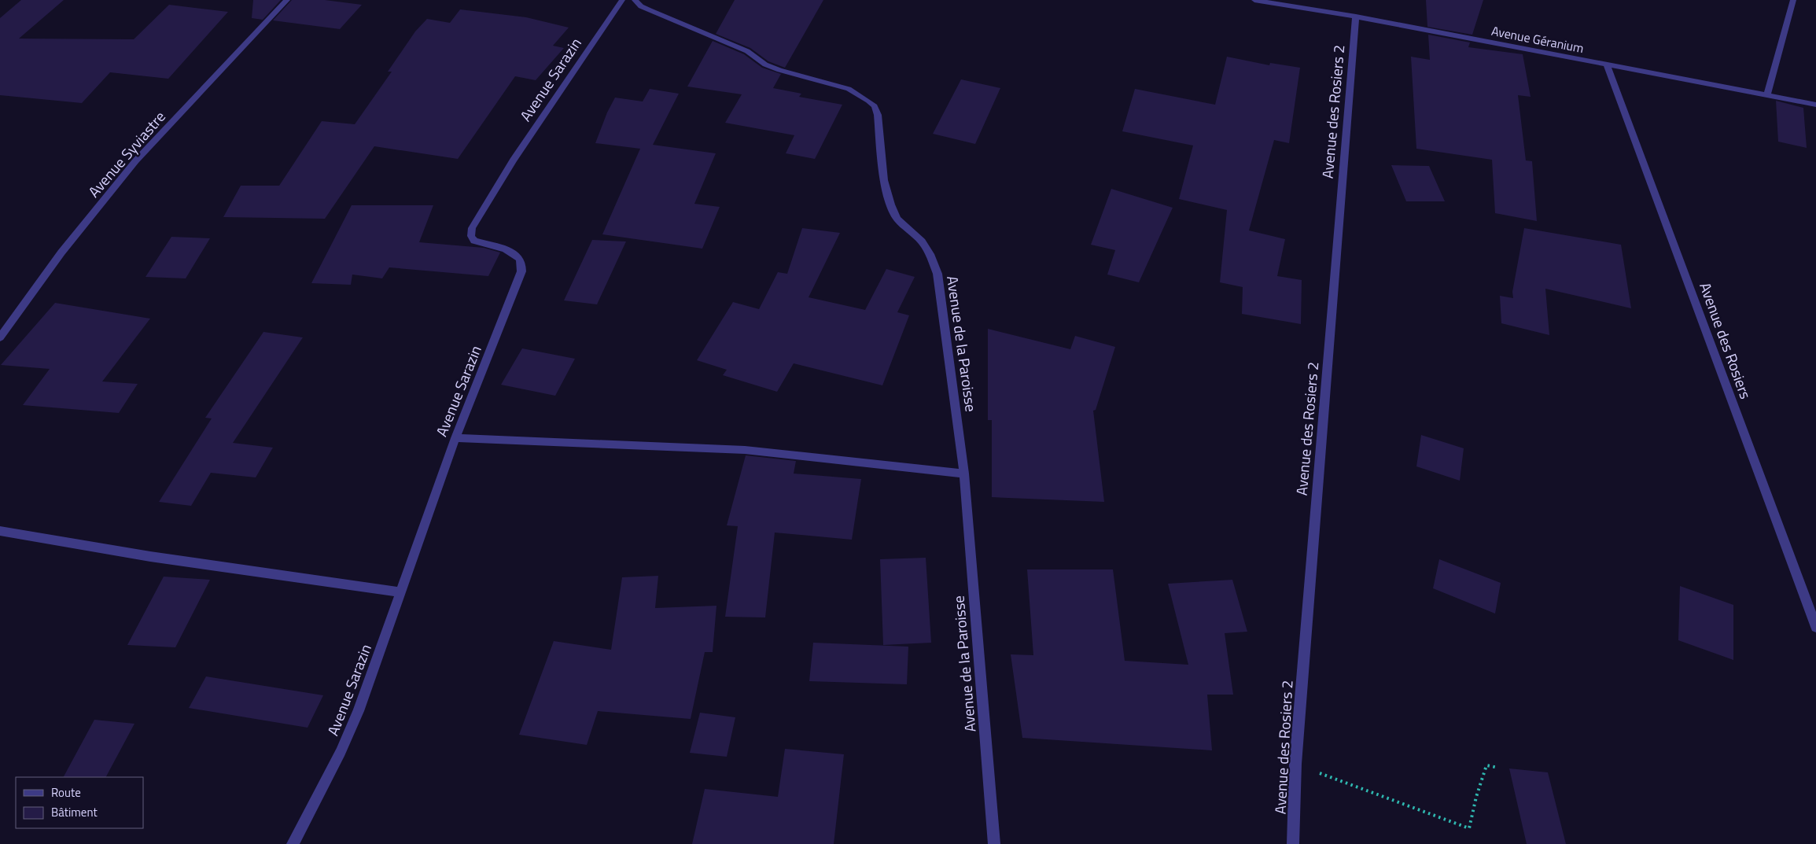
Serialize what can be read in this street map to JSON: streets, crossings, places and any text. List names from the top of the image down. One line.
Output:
{"streets":{"street":["Avenue Géranium","Avenue Sarazin","Avenue des Rosiers 2","Avenue Syviastre","Avenue des Rosiers","Avenue de la Paroisse"]},"crossings":[["Avenue Géranium","Avenue des Rosiers 2"],["Avenue Géranium","Avenue des Rosiers"]],"legend":["Route","Bâtiment"]}
